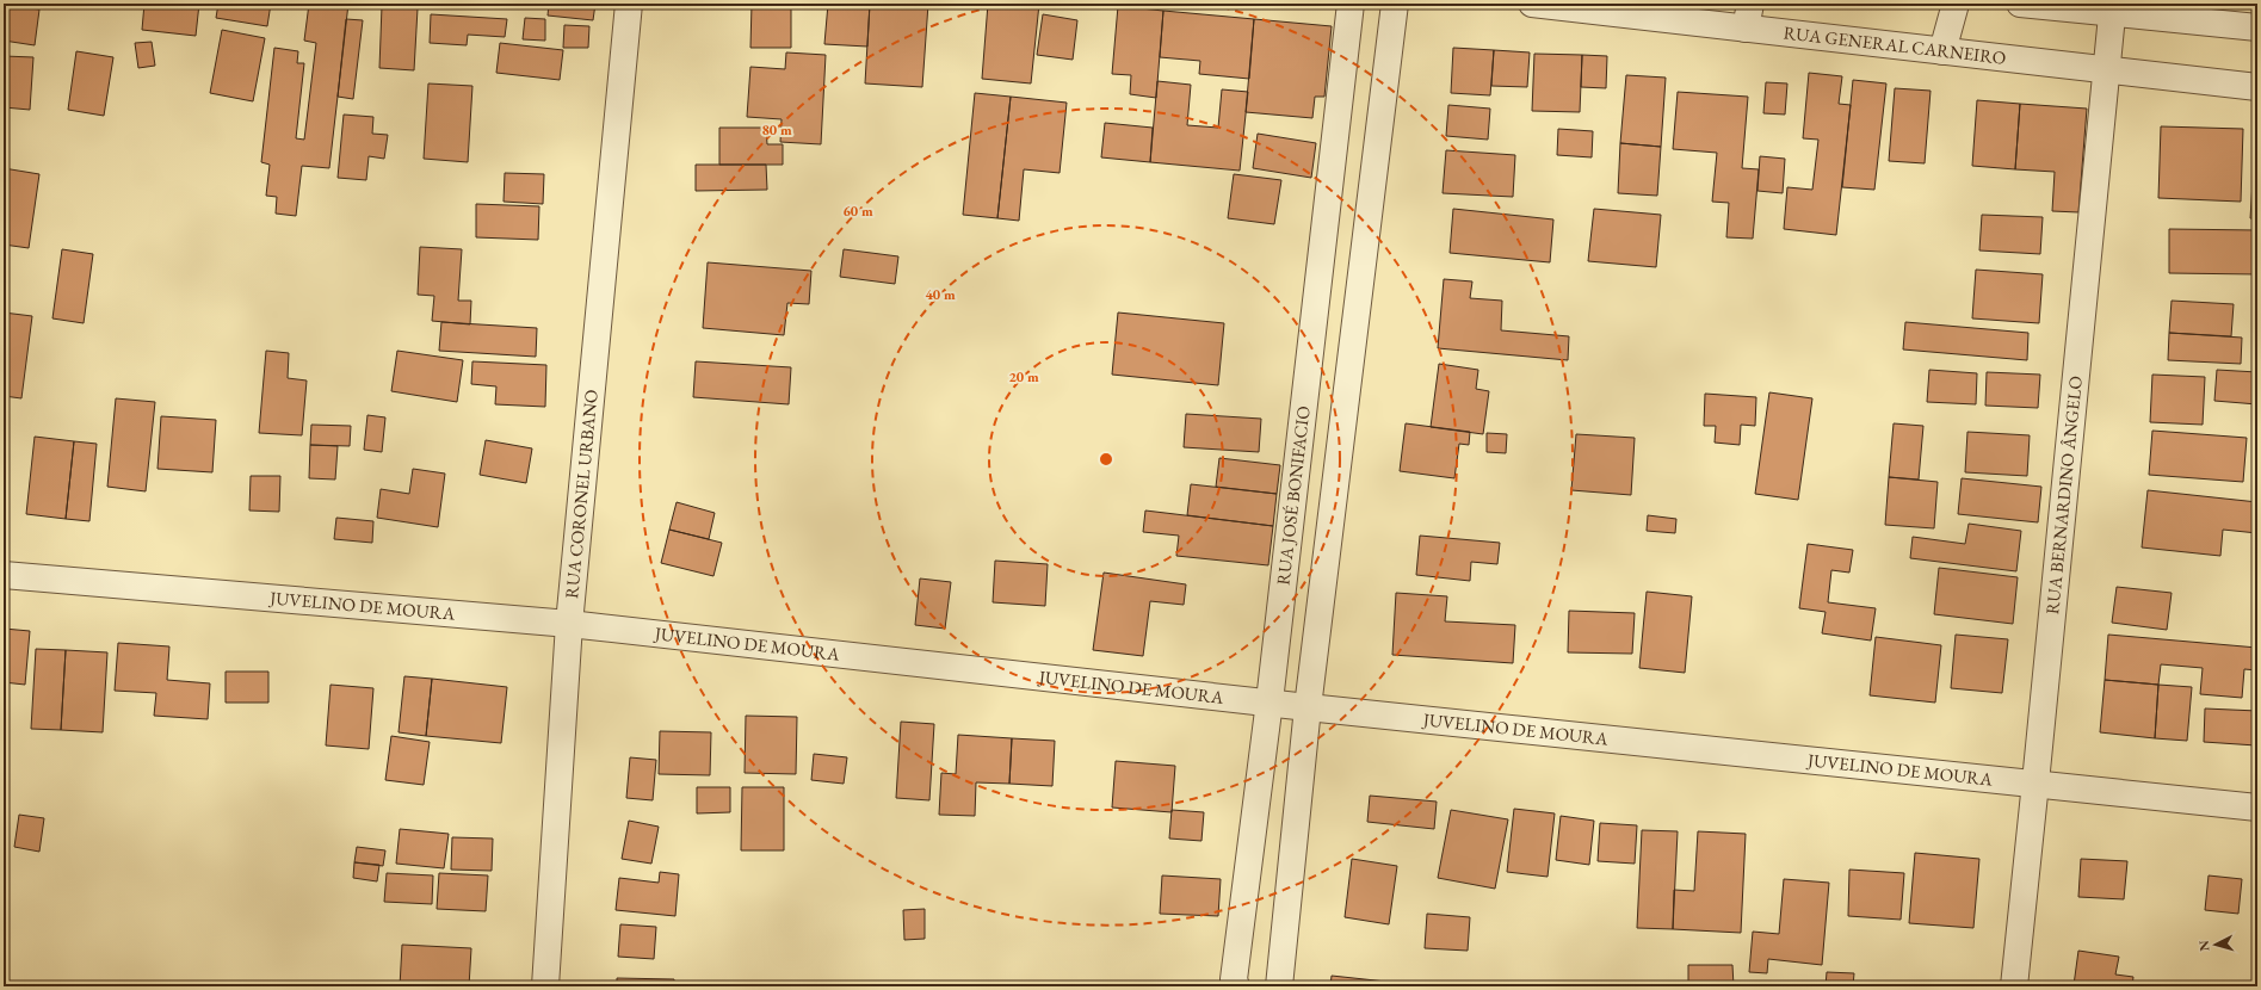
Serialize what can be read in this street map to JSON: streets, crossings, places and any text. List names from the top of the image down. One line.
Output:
{"streets":{"street":["RUA GENERAL CARNEIRO","RUA CORONEL URBANO","RUA JOSÉ BONIFACIO","RUA BERNARDINO ÂNGELO","JUVELINO DE MOURA"]},"crossings":[["RUA GENERAL CARNEIRO","RUA BERNARDINO ÂNGELO"],["RUA CORONEL URBANO","JUVELINO DE MOURA"],["RUA JOSÉ BONIFACIO","JUVELINO DE MOURA"],["RUA BERNARDINO ÂNGELO","JUVELINO DE MOURA"]],"north":"left","rings":["80 m","60 m","40 m","20 m"]}
